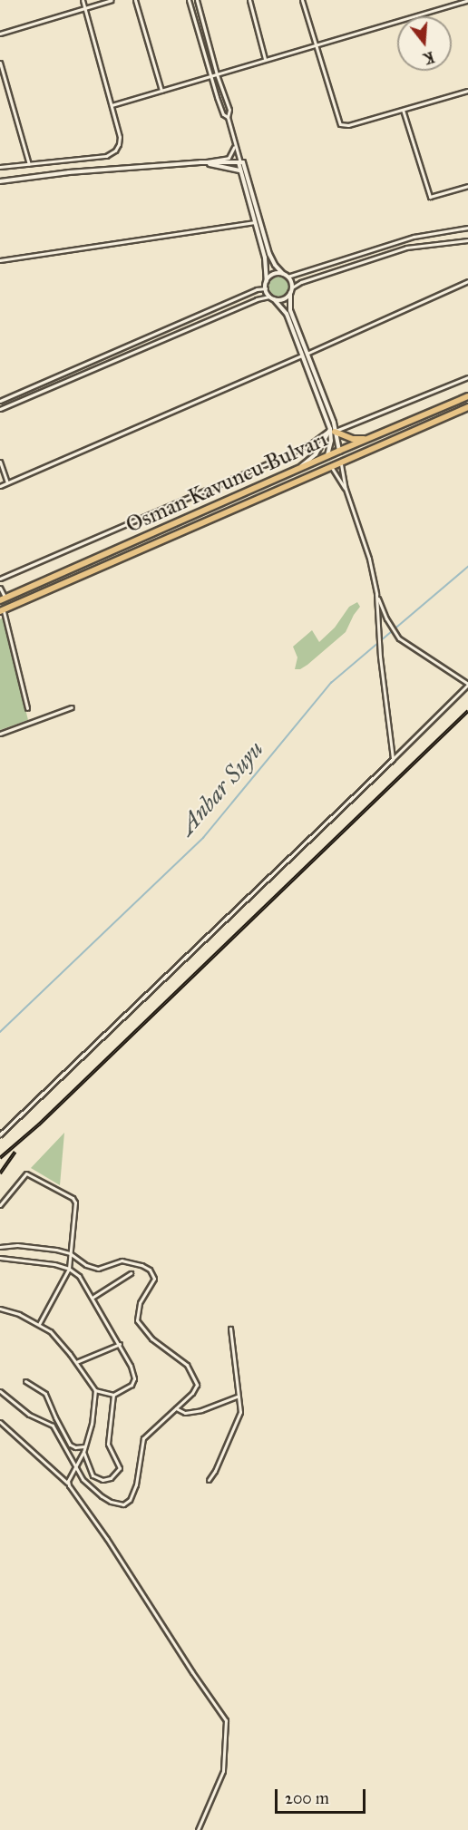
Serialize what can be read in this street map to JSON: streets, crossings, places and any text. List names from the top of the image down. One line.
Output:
{"streets":{"highway":["Osman Kavuncu Bulvarı"]},"water":["Anbar Suyu"],"scale_bar":"200 m","north":"bottom"}
